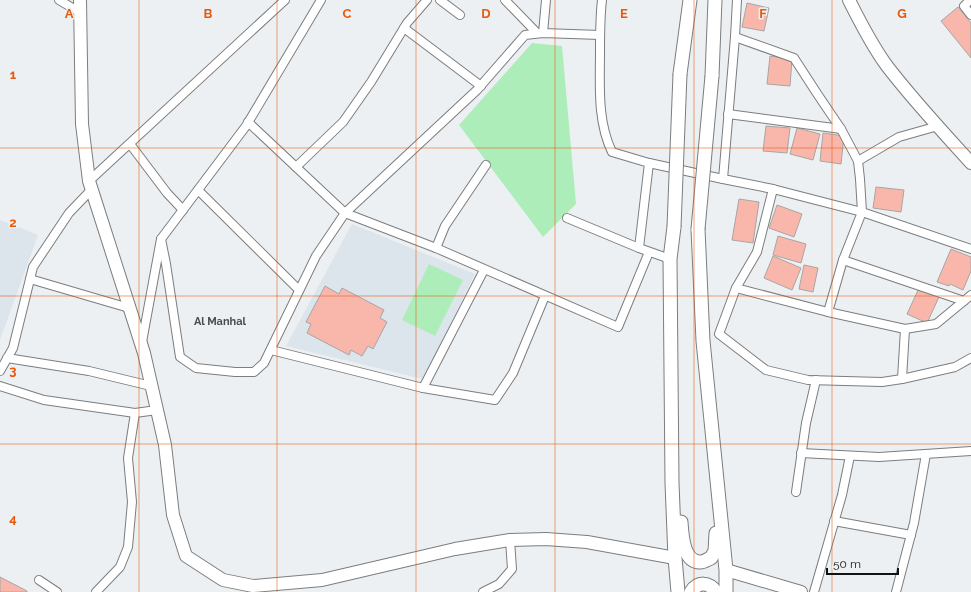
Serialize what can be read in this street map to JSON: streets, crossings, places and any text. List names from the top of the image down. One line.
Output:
{"districts":["Al Manhal"],"scale_bar":"50 m","grid":{"columns":["A","B","C","D","E","F","G"],"rows":["1","2","3","4"]}}
